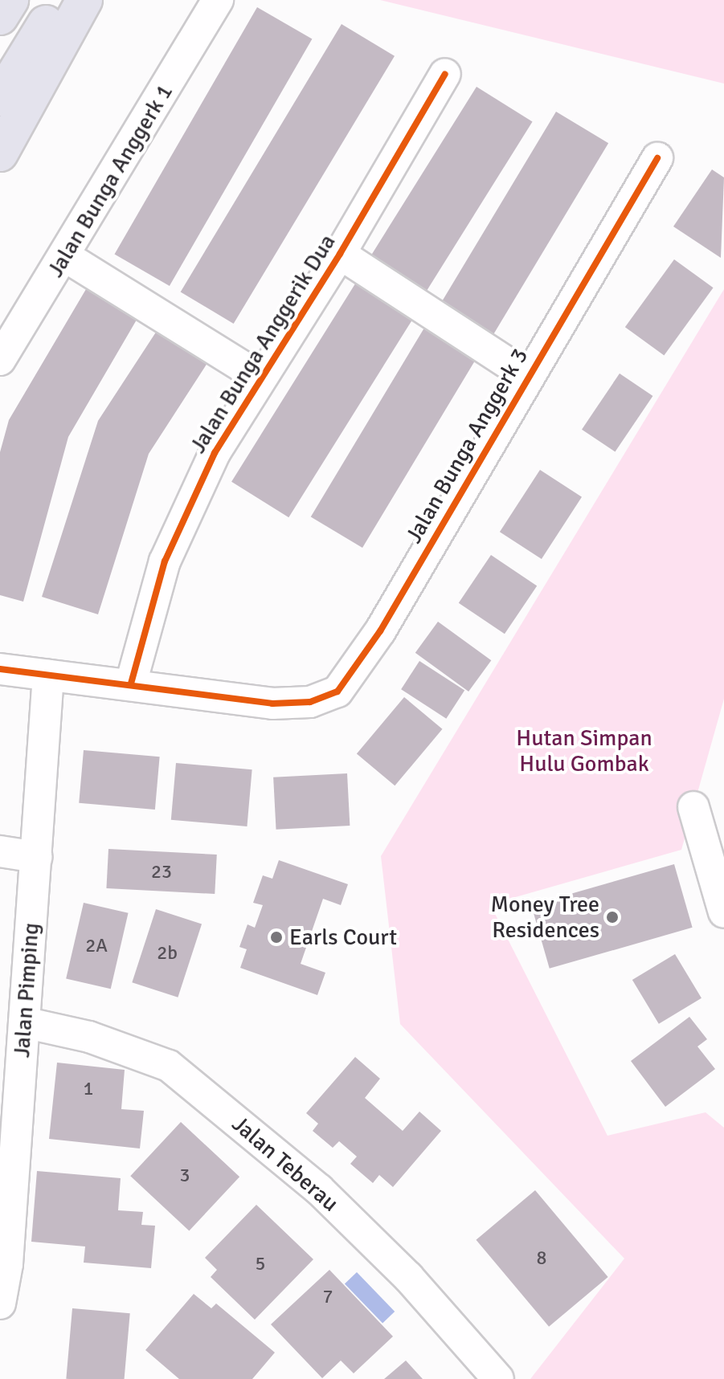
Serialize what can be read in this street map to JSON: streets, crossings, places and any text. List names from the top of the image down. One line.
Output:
{"streets":{"street":["Jalan Bunga Anggerk 1","Jalan Bunga Anggerik Dua","Jalan Bunga Anggerk 3","Jalan Pimping","Jalan Teberau"]},"crossings":[["Jalan Bunga Anggerik Dua","Jalan Bunga Anggerk 3"],["Jalan Bunga Anggerk 3","Jalan Pimping"],["Jalan Pimping","Jalan Teberau"]],"parks":["Hutan Simpan Hulu Gombak"],"places":["Money Tree Residences","Earls Court"],"house_numbers":["23","2A","2b","1","3","8","5","7"]}
